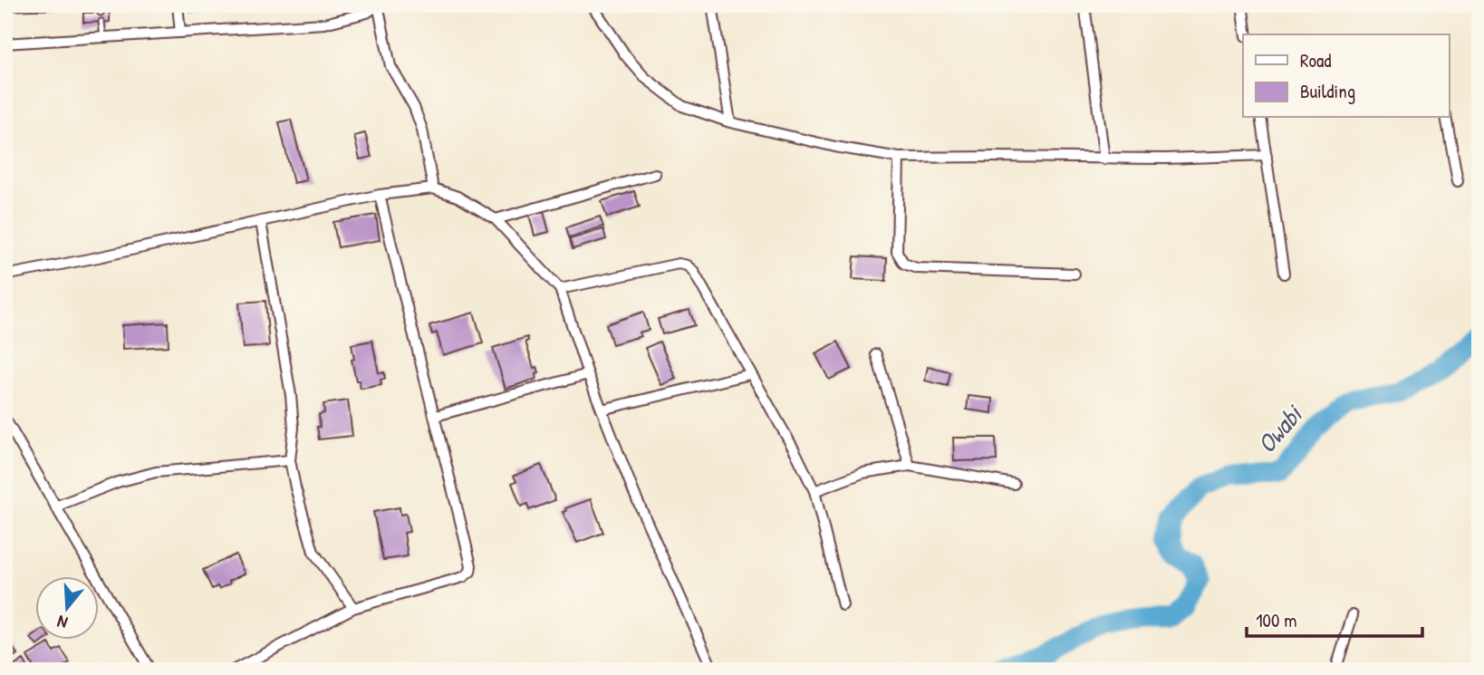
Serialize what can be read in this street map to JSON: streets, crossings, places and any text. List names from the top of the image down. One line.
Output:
{"water":["Owabi"],"legend":["Road","Building"],"scale_bar":"100 m","north":"bottom"}
